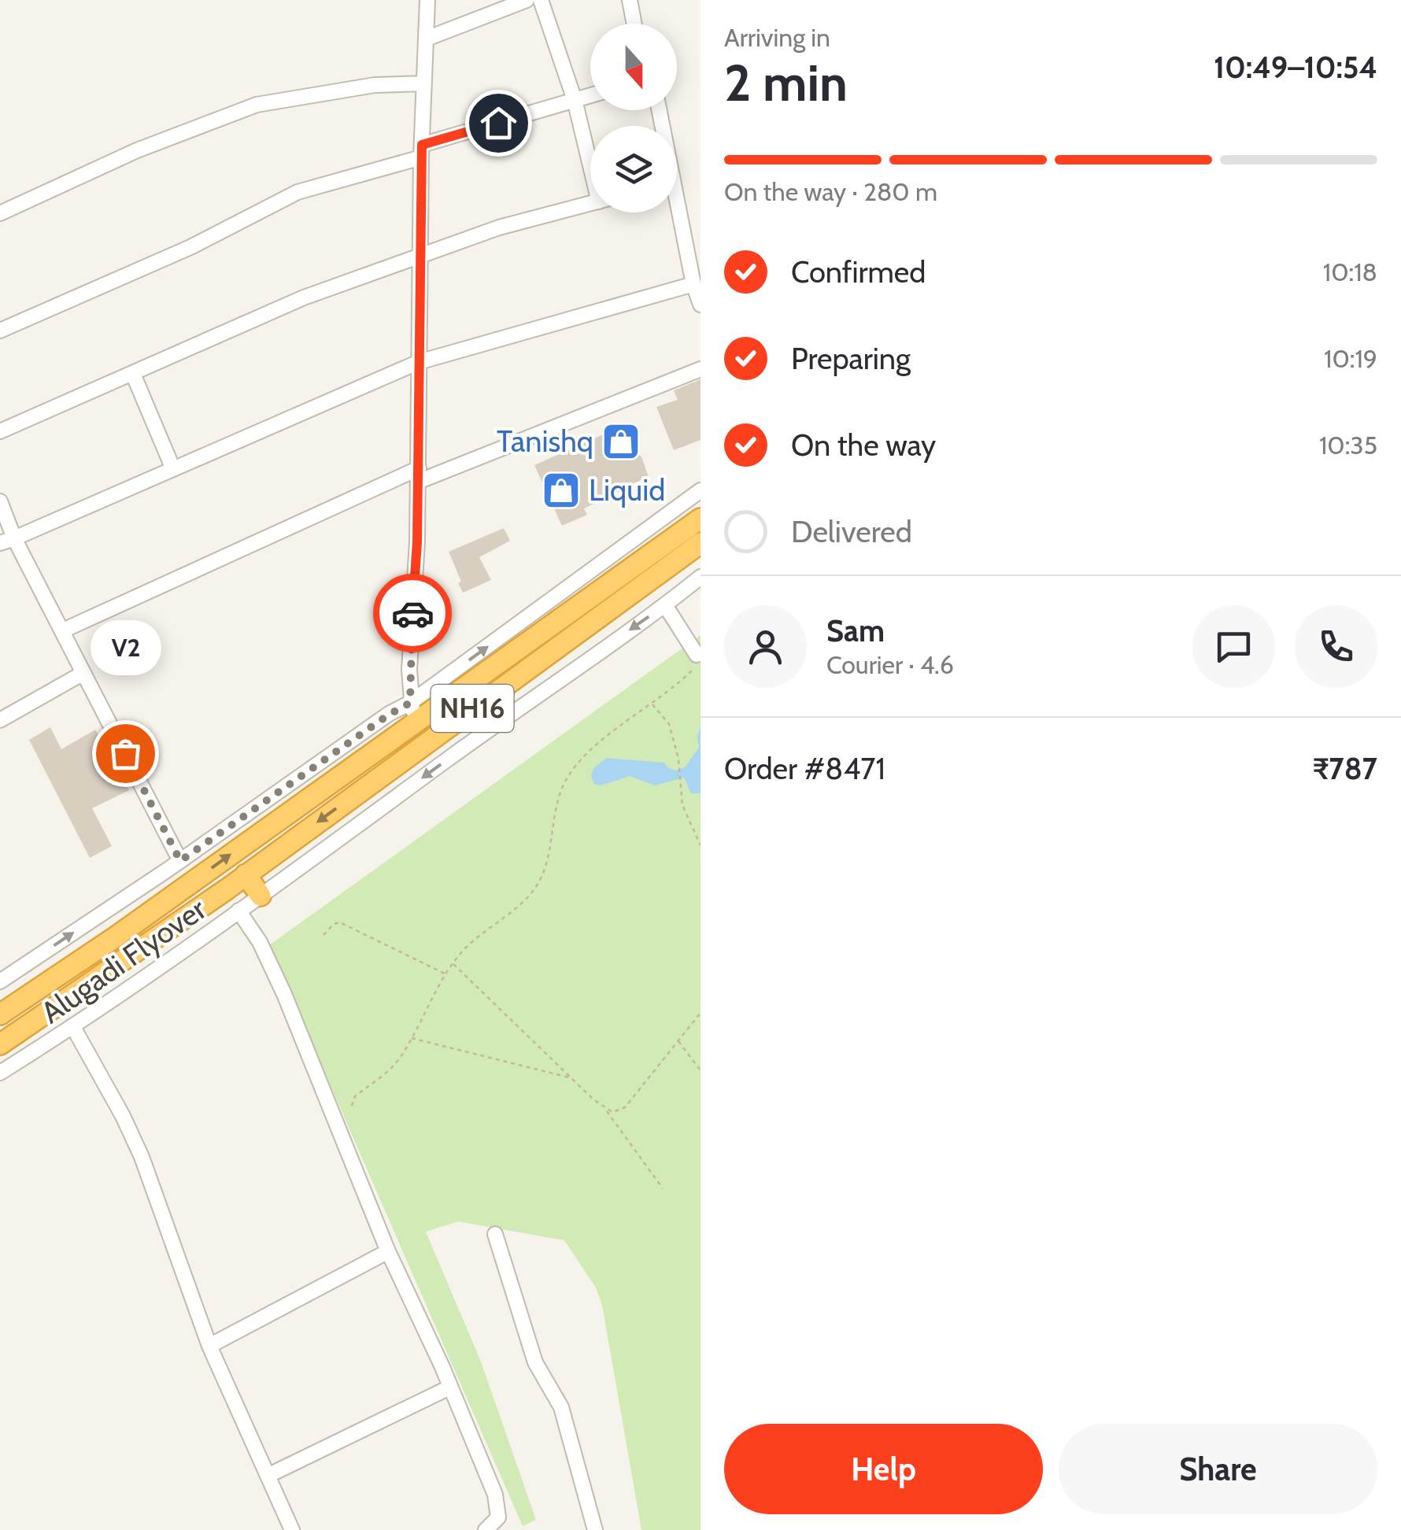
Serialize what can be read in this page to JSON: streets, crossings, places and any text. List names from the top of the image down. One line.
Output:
{"streets":{"highway":["NH16","Alugadi Flyover"]},"crossings":[["NH16","Alugadi Flyover"]],"places":{"shop":["Tanishq","Liquid"],"other":["V2"]},"north":"bottom","page":{"heading":["2 min","Arriving in","10:49–10:54"],"panel":["Sam","Courier · 4.6","Order #8471","₹787"],"bar":"On the way · 280 m","list":[["Confirmed","10:18"],["Preparing","10:19"],["On the way","10:35"],"Delivered"],"bubble":"V2","buttons":["Help","Share"]}}
